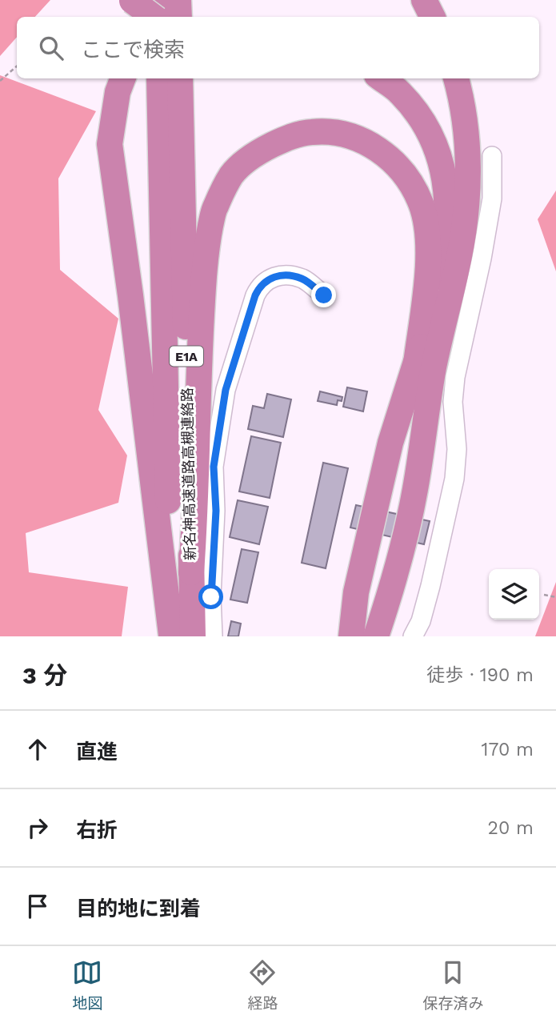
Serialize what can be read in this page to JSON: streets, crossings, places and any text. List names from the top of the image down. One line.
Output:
{"streets":{"highway":["E1A","新名神高速道路高槻連絡路"]},"page":{"search":"ここで検索","heading":["3 分","徒歩 · 190 m"],"list":[["直進","170 m"],["右折","20 m"],"目的地に到着"],"nav":["地図","経路","保存済み"]}}
